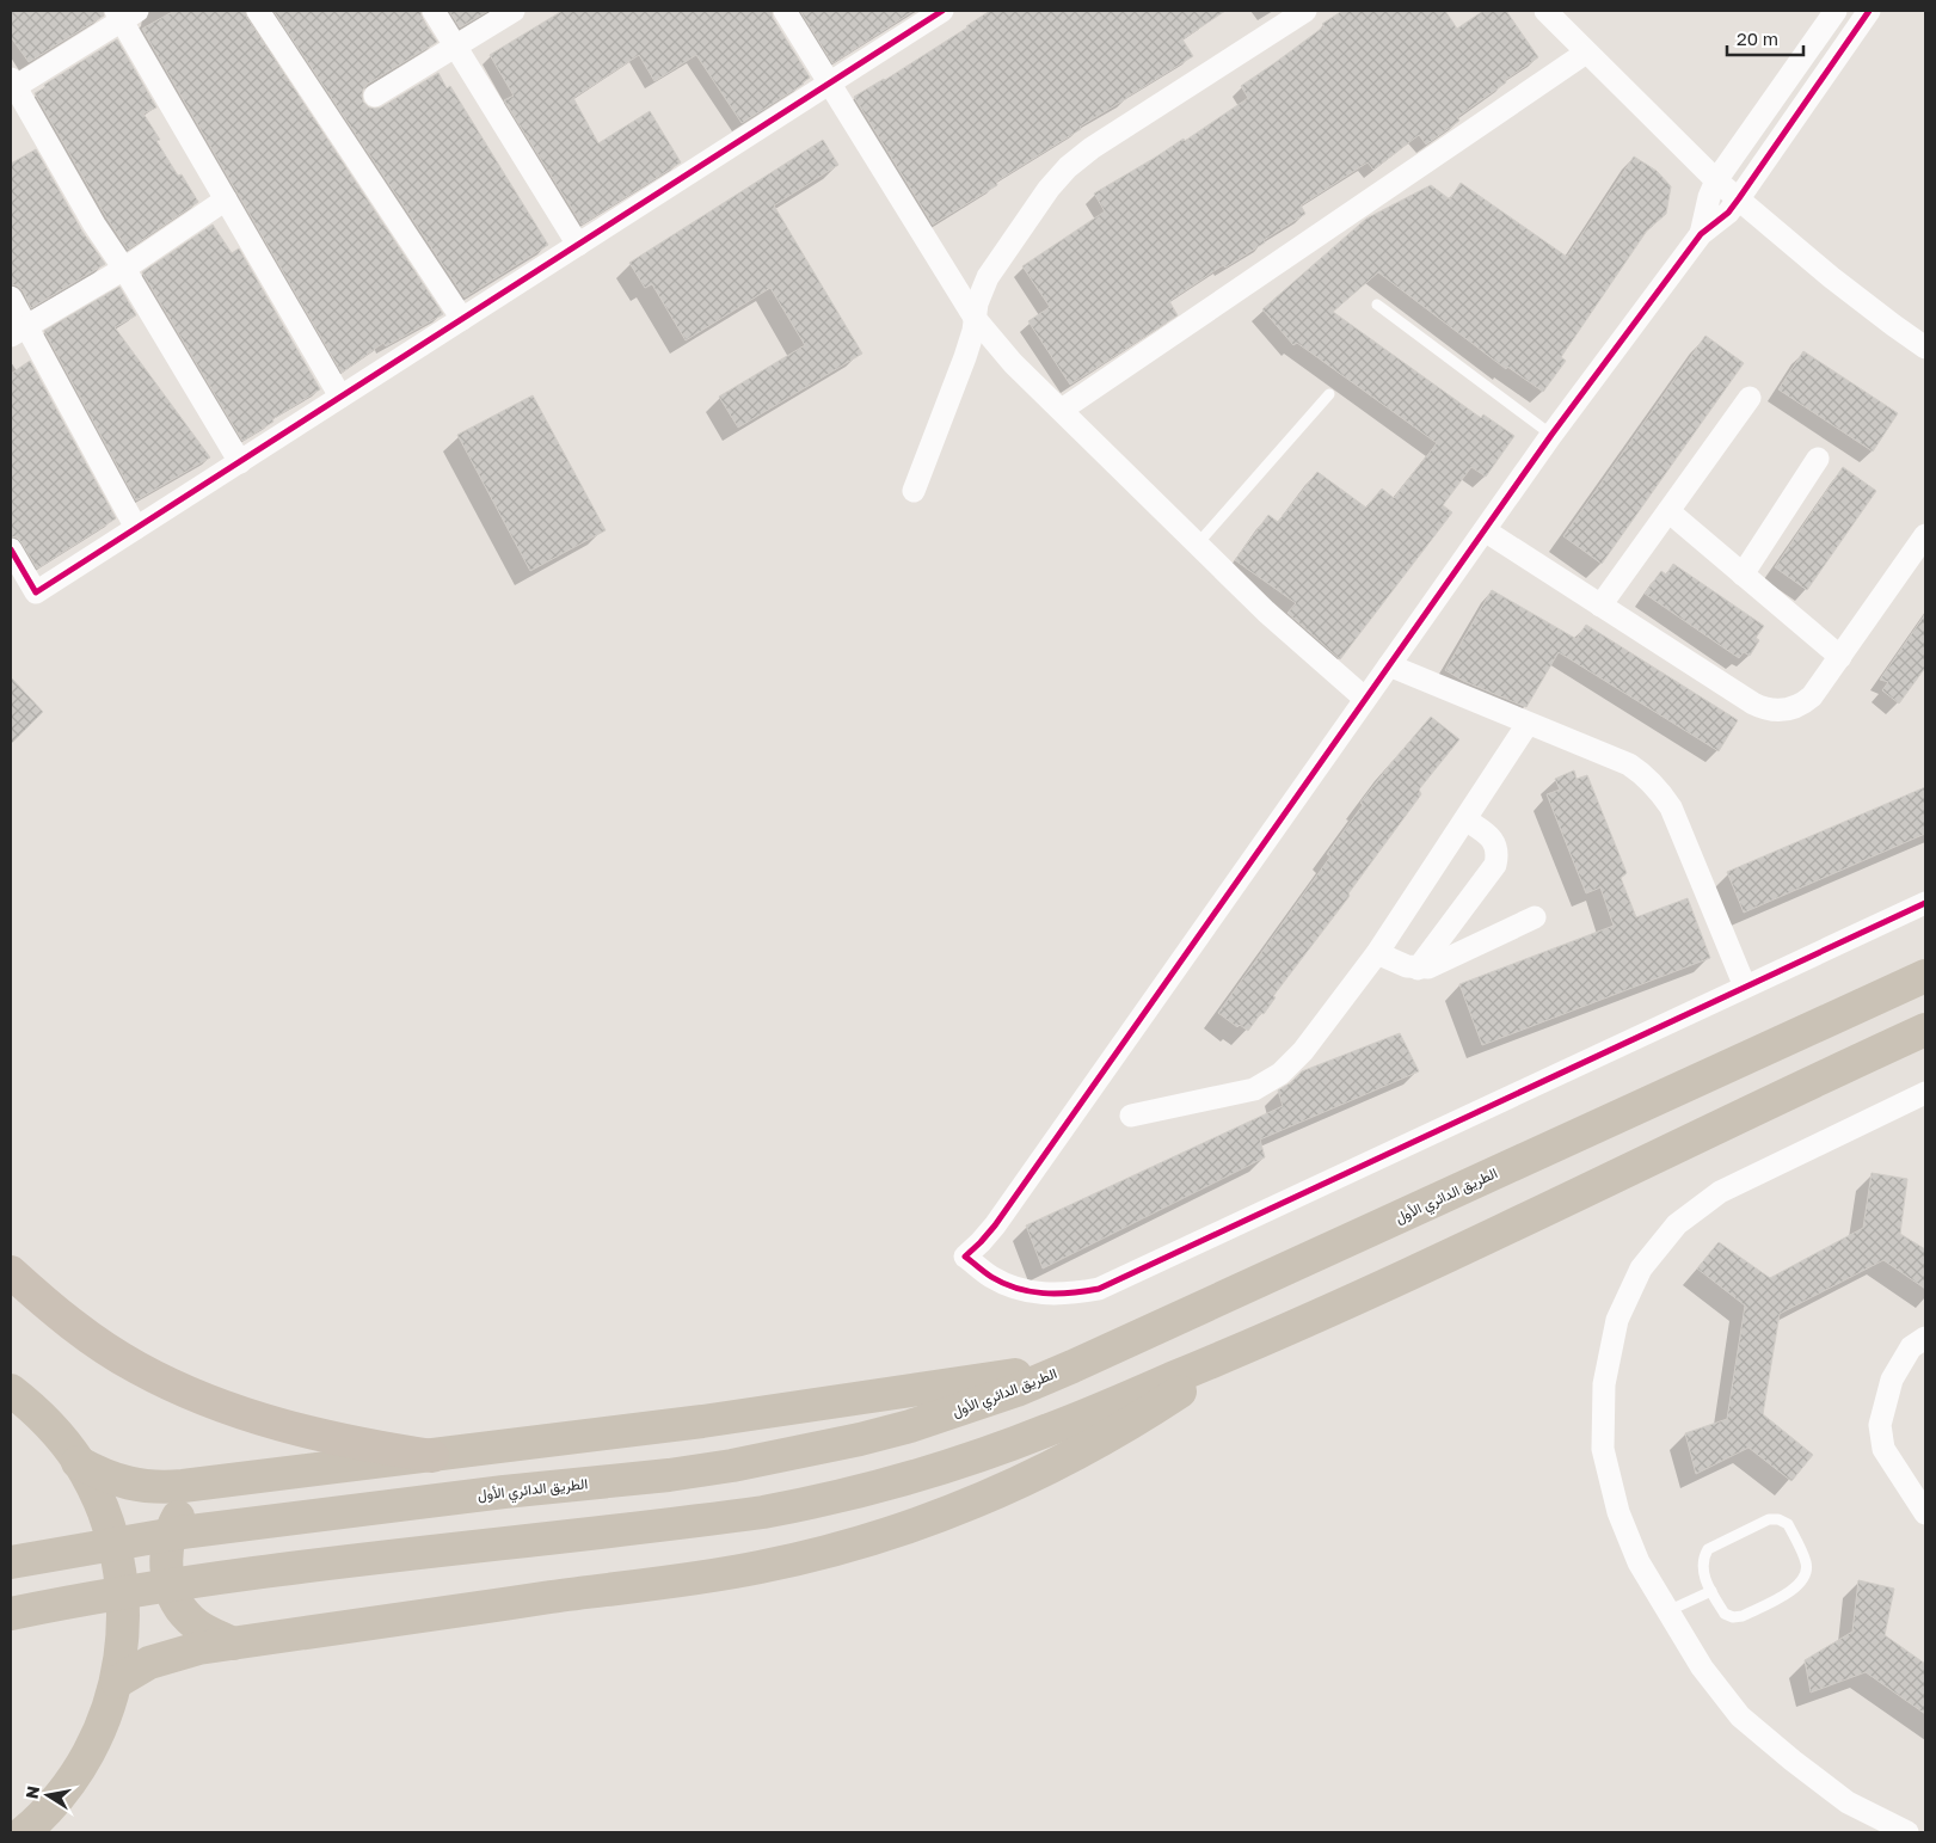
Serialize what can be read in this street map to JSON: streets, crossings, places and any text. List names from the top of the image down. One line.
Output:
{"streets":{"main road":["الطريق الدائري الأول"]},"scale_bar":"20 m","north":"left"}
